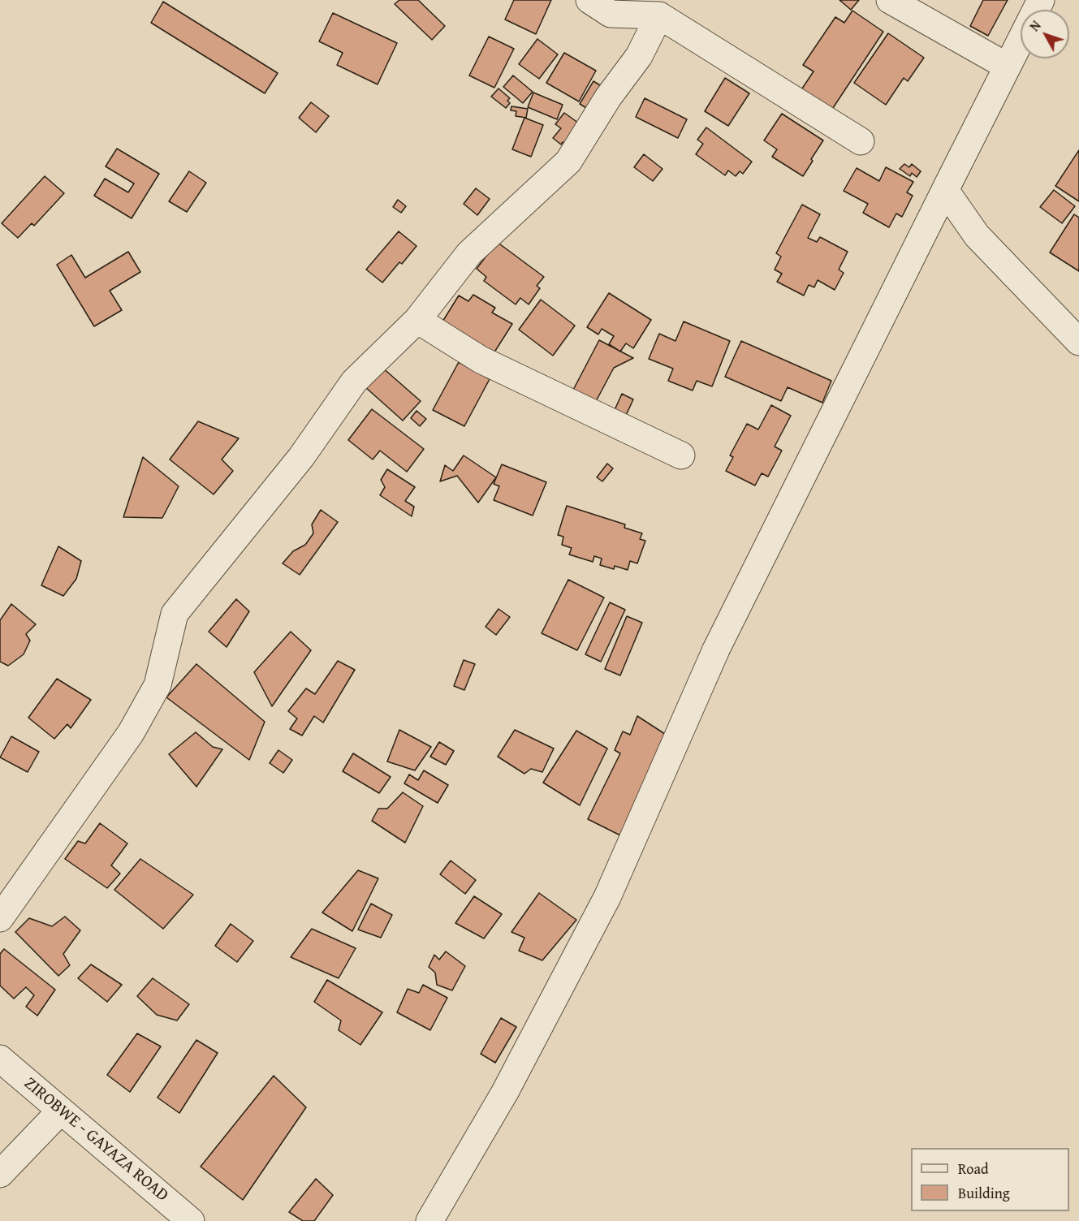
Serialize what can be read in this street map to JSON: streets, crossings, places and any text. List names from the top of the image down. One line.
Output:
{"streets":{"street":["ZIROBWE - GAYAZA ROAD"]},"legend":["Road","Building"],"north":"top left"}
